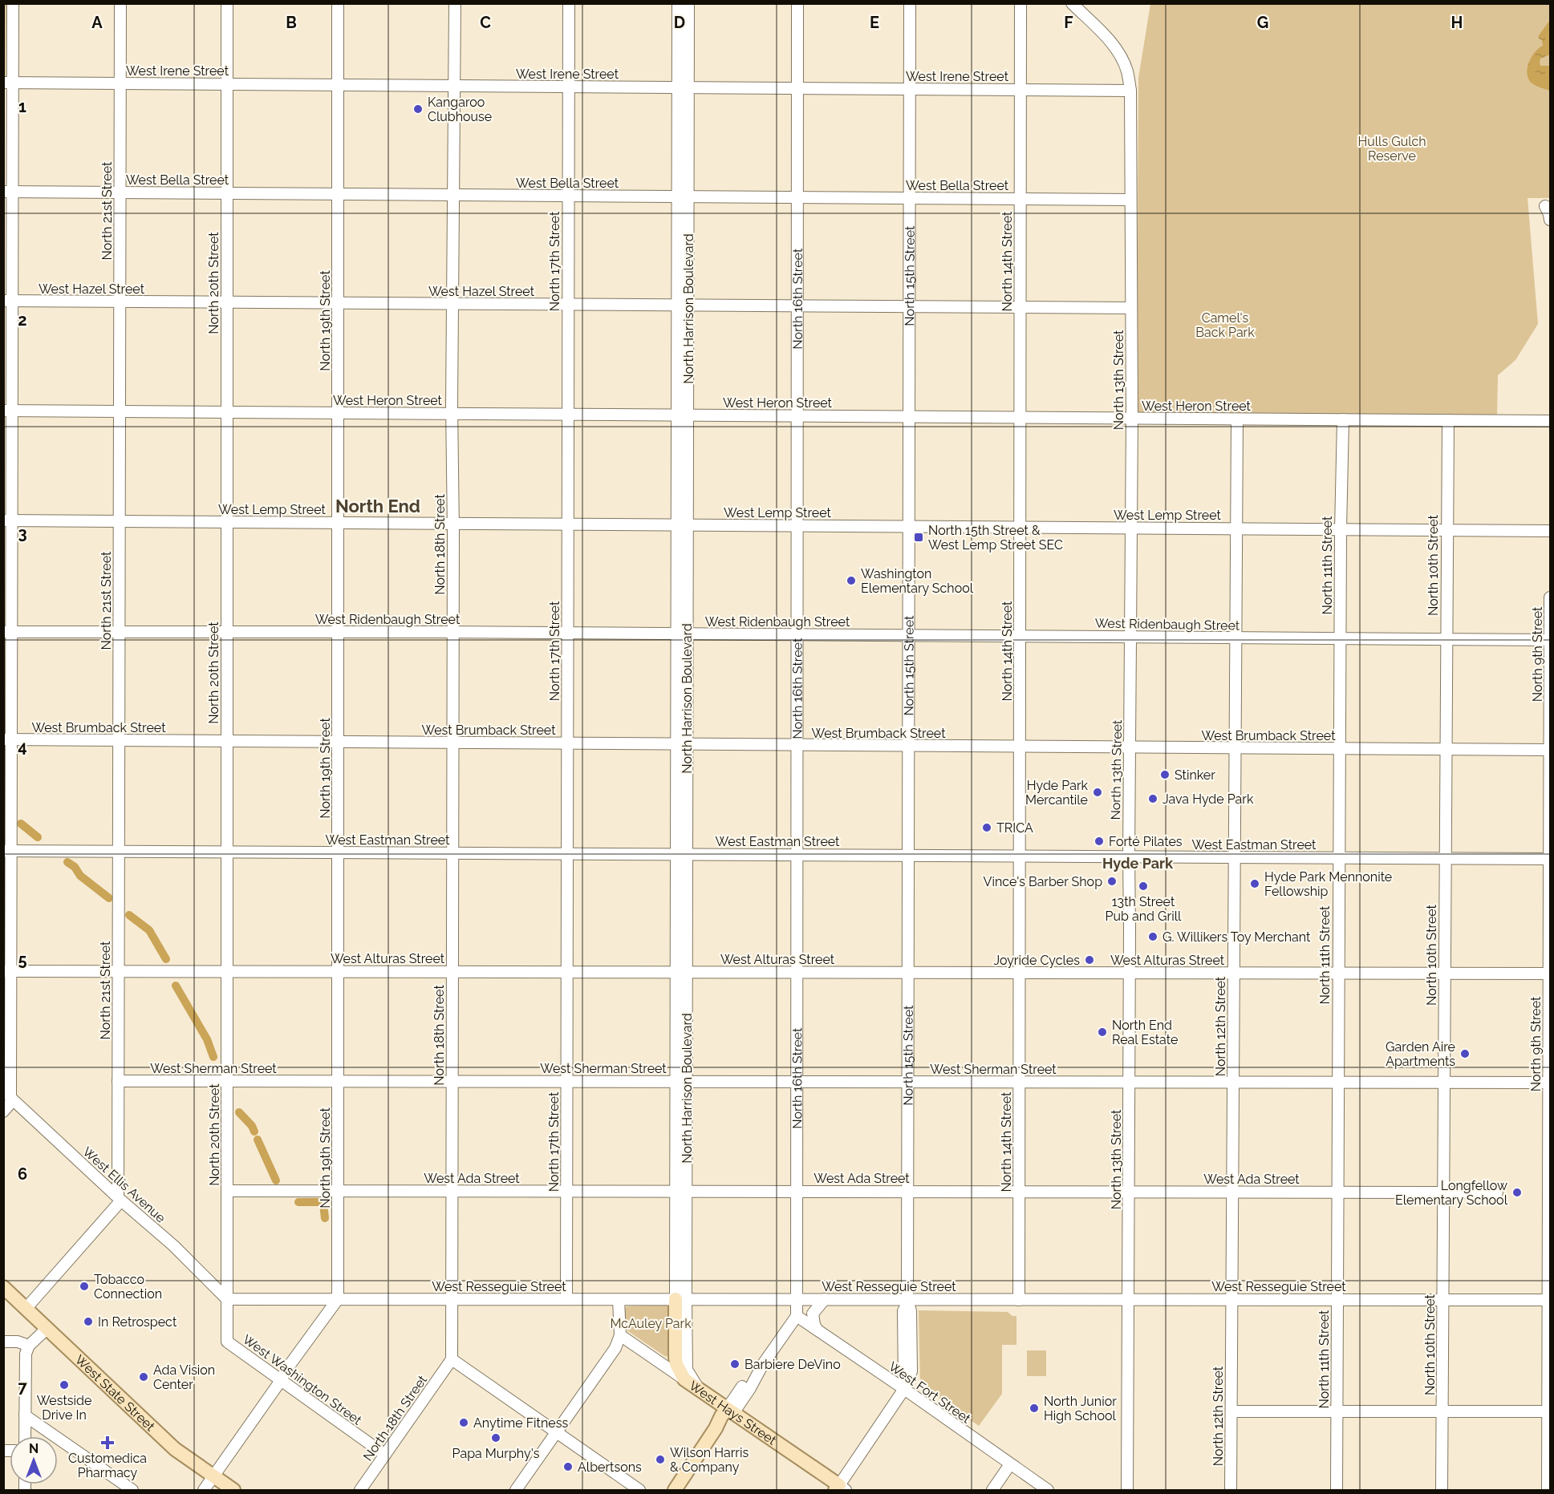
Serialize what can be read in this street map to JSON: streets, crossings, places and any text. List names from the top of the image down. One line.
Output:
{"streets":{"main road":["North Harrison Boulevard","West State Street","West Hays Street"],"street":["West Irene Street","West Bella Street","North 21st Street","North 17th Street","North 14th Street","North 15th Street","North 20th Street","West Hazel Street","North 16th Street","North 19th Street","North 13th Street","West Heron Street","West Lemp Street","North 18th Street","North 11th Street","North 10th Street","West Ridenbaugh Street","North 9th Street","West Brumback Street","West Eastman Street","West Alturas Street","North 12th Street","West Sherman Street","West Ada Street","West Ellis Avenue","West Resseguie Street","West Washington Street","West Fort Street"]},"crossings":[["West Irene Street","North 21st Street"],["West Irene Street","North 17th Street"],["West Irene Street","North 14th Street"],["West Irene Street","North 15th Street"],["West Irene Street","North 20th Street"],["West Irene Street","North 16th Street"],["West Irene Street","North Harrison Boulevard"],["West Irene Street","North 19th Street"],["West Irene Street","North 13th Street"],["West Irene Street","North 18th Street"],["West Bella Street","North 21st Street"],["West Bella Street","North 17th Street"],["West Bella Street","North 14th Street"],["West Bella Street","North 15th Street"],["West Bella Street","North 20th Street"],["West Bella Street","North 16th Street"],["West Bella Street","North Harrison Boulevard"],["West Bella Street","North 19th Street"],["West Bella Street","North 13th Street"],["West Bella Street","North 18th Street"],["North 21st Street","West Hazel Street"],["North 21st Street","West Heron Street"],["North 21st Street","West Lemp Street"],["North 21st Street","West Ridenbaugh Street"],["North 21st Street","West Brumback Street"],["North 21st Street","West Eastman Street"],["North 21st Street","West Alturas Street"],["North 21st Street","West Sherman Street"],["North 21st Street","West Ellis Avenue"],["North 17th Street","West Hazel Street"],["North 17th Street","West Heron Street"],["North 17th Street","West Lemp Street"],["North 17th Street","West Ridenbaugh Street"],["North 17th Street","West Brumback Street"],["North 17th Street","West Eastman Street"],["North 17th Street","West Alturas Street"],["North 17th Street","West Sherman Street"],["North 17th Street","West Ada Street"],["North 17th Street","West Resseguie Street"],["North 14th Street","West Hazel Street"],["North 14th Street","West Heron Street"],["North 14th Street","West Lemp Street"],["North 14th Street","West Ridenbaugh Street"],["North 14th Street","West Brumback Street"],["North 14th Street","West Eastman Street"],["North 14th Street","West Alturas Street"],["North 14th Street","West Sherman Street"],["North 14th Street","West Ada Street"],["North 14th Street","West Resseguie Street"],["North 15th Street","West Hazel Street"],["North 15th Street","West Heron Street"],["North 15th Street","West Lemp Street"],["North 15th Street","West Ridenbaugh Street"],["North 15th Street","West Brumback Street"],["North 15th Street","West Eastman Street"],["North 15th Street","West Alturas Street"],["North 15th Street","West Sherman Street"],["North 15th Street","West Ada Street"],["North 15th Street","West Resseguie Street"],["North 15th Street","West Fort Street"],["North 20th Street","West Hazel Street"],["North 20th Street","West Heron Street"],["North 20th Street","West Lemp Street"],["North 20th Street","West Ridenbaugh Street"],["North 20th Street","West Brumback Street"],["North 20th Street","West Eastman Street"],["North 20th Street","West Alturas Street"],["North 20th Street","West Sherman Street"],["North 20th Street","West Ada Street"],["North 20th Street","West Ellis Avenue"],["North 20th Street","West Resseguie Street"],["North 20th Street","West Washington Street"],["West Hazel Street","North 16th Street"],["West Hazel Street","North Harrison Boulevard"],["West Hazel Street","North 19th Street"],["West Hazel Street","North 13th Street"],["West Hazel Street","North 18th Street"],["North 16th Street","West Heron Street"],["North 16th Street","West Lemp Street"],["North 16th Street","West Ridenbaugh Street"],["North 16th Street","West Brumback Street"],["North 16th Street","West Eastman Street"],["North 16th Street","West Alturas Street"],["North 16th Street","West Sherman Street"],["North 16th Street","West Ada Street"],["North 16th Street","West Resseguie Street"],["North 16th Street","West Fort Street"],["North Harrison Boulevard","West Heron Street"],["North Harrison Boulevard","West Lemp Street"],["North Harrison Boulevard","West Ridenbaugh Street"],["North Harrison Boulevard","West Brumback Street"],["North Harrison Boulevard","West Eastman Street"],["North Harrison Boulevard","West Alturas Street"],["North Harrison Boulevard","West Sherman Street"],["North Harrison Boulevard","West Ada Street"],["North Harrison Boulevard","West Resseguie Street"],["North Harrison Boulevard","West Hays Street"],["North 19th Street","West Heron Street"],["North 19th Street","West Lemp Street"],["North 19th Street","West Ridenbaugh Street"],["North 19th Street","West Brumback Street"],["North 19th Street","West Eastman Street"],["North 19th Street","West Alturas Street"],["North 19th Street","West Sherman Street"],["North 19th Street","West Ada Street"],["North 19th Street","West Resseguie Street"],["North 13th Street","West Heron Street"],["North 13th Street","West Lemp Street"],["North 13th Street","West Ridenbaugh Street"],["North 13th Street","West Brumback Street"],["North 13th Street","West Eastman Street"],["North 13th Street","West Alturas Street"],["North 13th Street","West Sherman Street"],["North 13th Street","West Ada Street"],["North 13th Street","West Resseguie Street"],["West Heron Street","North 18th Street"],["West Heron Street","North 11th Street"],["West Heron Street","North 10th Street"],["West Heron Street","North 12th Street"],["West Lemp Street","North 18th Street"],["West Lemp Street","North 11th Street"],["West Lemp Street","North 10th Street"],["West Lemp Street","North 12th Street"],["North 18th Street","West Ridenbaugh Street"],["North 18th Street","West Brumback Street"],["North 18th Street","West Eastman Street"],["North 18th Street","West Alturas Street"],["North 18th Street","West Sherman Street"],["North 18th Street","West Ada Street"],["North 18th Street","West Resseguie Street"],["North 18th Street","West Washington Street"],["North 11th Street","West Ridenbaugh Street"],["North 11th Street","West Brumback Street"],["North 11th Street","West Eastman Street"],["North 11th Street","West Alturas Street"],["North 11th Street","West Sherman Street"],["North 11th Street","West Ada Street"],["North 11th Street","West Resseguie Street"],["North 10th Street","West Ridenbaugh Street"],["North 10th Street","West Brumback Street"],["North 10th Street","West Eastman Street"],["North 10th Street","West Alturas Street"],["North 10th Street","West Sherman Street"],["North 10th Street","West Ada Street"],["North 10th Street","West Resseguie Street"],["West Ridenbaugh Street","North 9th Street"],["West Ridenbaugh Street","North 12th Street"],["North 9th Street","West Brumback Street"],["North 9th Street","West Eastman Street"],["North 9th Street","West Alturas Street"],["North 9th Street","West Sherman Street"],["North 9th Street","West Resseguie Street"],["West Brumback Street","North 12th Street"],["West Eastman Street","North 12th Street"],["West Alturas Street","North 12th Street"],["North 12th Street","West Sherman Street"],["North 12th Street","West Ada Street"],["North 12th Street","West Resseguie Street"],["West Ellis Avenue","West Resseguie Street"]],"districts":["North End","Hyde Park"],"parks":["Hulls Gulch Reserve","Camel's Back Park","McAuley Park"],"places":{"other":["Kangaroo Clubhouse","Washington Elementary School","Stinker","Hyde Park Mercantile","Java Hyde Park","TRICA","Forté Pilates","Vince's Barber Shop","Hyde Park Mennonite Fellowship","13th Street Pub and Grill","G. Willikers Toy Merchant","Joyride Cycles","North End Real Estate","Garden Aire Apartments","Longfellow Elementary School","Tobacco Connection","In Retrospect","Barbiere DeVino","Ada Vision Center","Westside Drive In","North Junior High School","Anytime Fitness","Papa Murphy's","Wilson Harris & Company","Albertsons"],"transit":["North 15th Street & West Lemp Street SEC"],"health":["Customedica Pharmacy"]},"north":"top","grid":{"columns":["A","B","C","D","E","F","G","H"],"rows":["1","2","3","4","5","6","7"]}}
